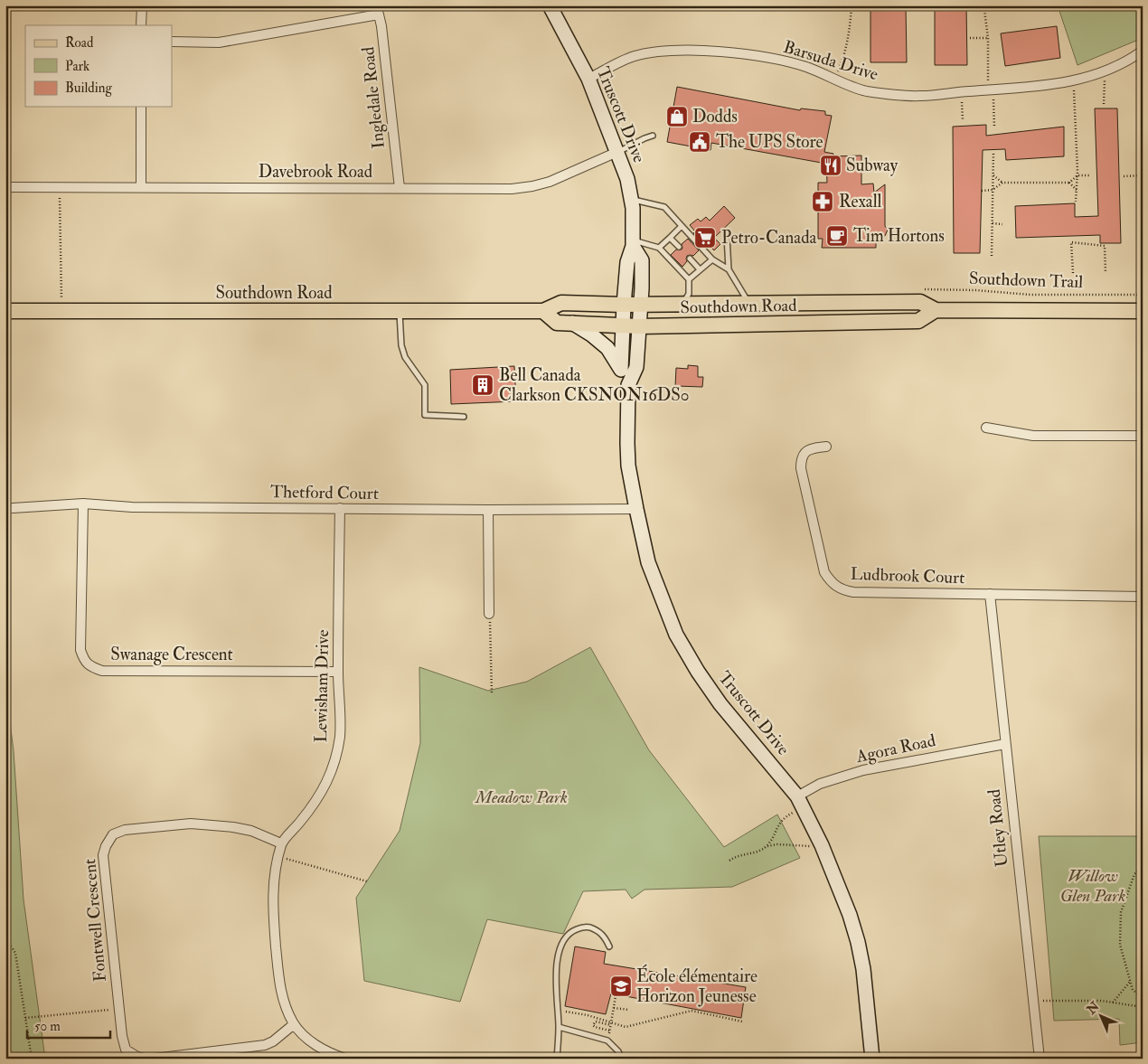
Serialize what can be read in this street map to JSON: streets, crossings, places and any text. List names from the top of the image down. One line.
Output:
{"streets":{"main road":["Southdown Road"],"street":["Barsuda Drive","Ingledale Road","Truscott Drive","Davebrook Road","Thetford Court","Ludbrook Court","Swanage Crescent","Lewisham Drive","Agora Road","Utley Road","Fontwell Crescent"],"path":["Southdown Trail"]},"crossings":[["Barsuda Drive","Truscott Drive"],["Ingledale Road","Davebrook Road"],["Truscott Drive","Davebrook Road"],["Truscott Drive","Southdown Road"],["Truscott Drive","Thetford Court"],["Truscott Drive","Agora Road"],["Thetford Court","Swanage Crescent"],["Thetford Court","Lewisham Drive"],["Ludbrook Court","Utley Road"],["Swanage Crescent","Lewisham Drive"],["Lewisham Drive","Fontwell Crescent"],["Agora Road","Utley Road"]],"parks":["Meadow Park","Willow Glen Park"],"places":{"shop":["Dodds"],"public building":["The UPS Store"],"restaurant":["Subway"],"pharmacy":["Rexall"],"cafe":["Tim Hortons"],"supermarket":["Petro-Canada"],"building":["Bell Canada Clarkson CKSNON16DS0"],"school or university":["École élémentaire Horizon Jeunesse"]},"legend":["Road","Park","Building"],"scale_bar":"50 m","north":"top left"}
